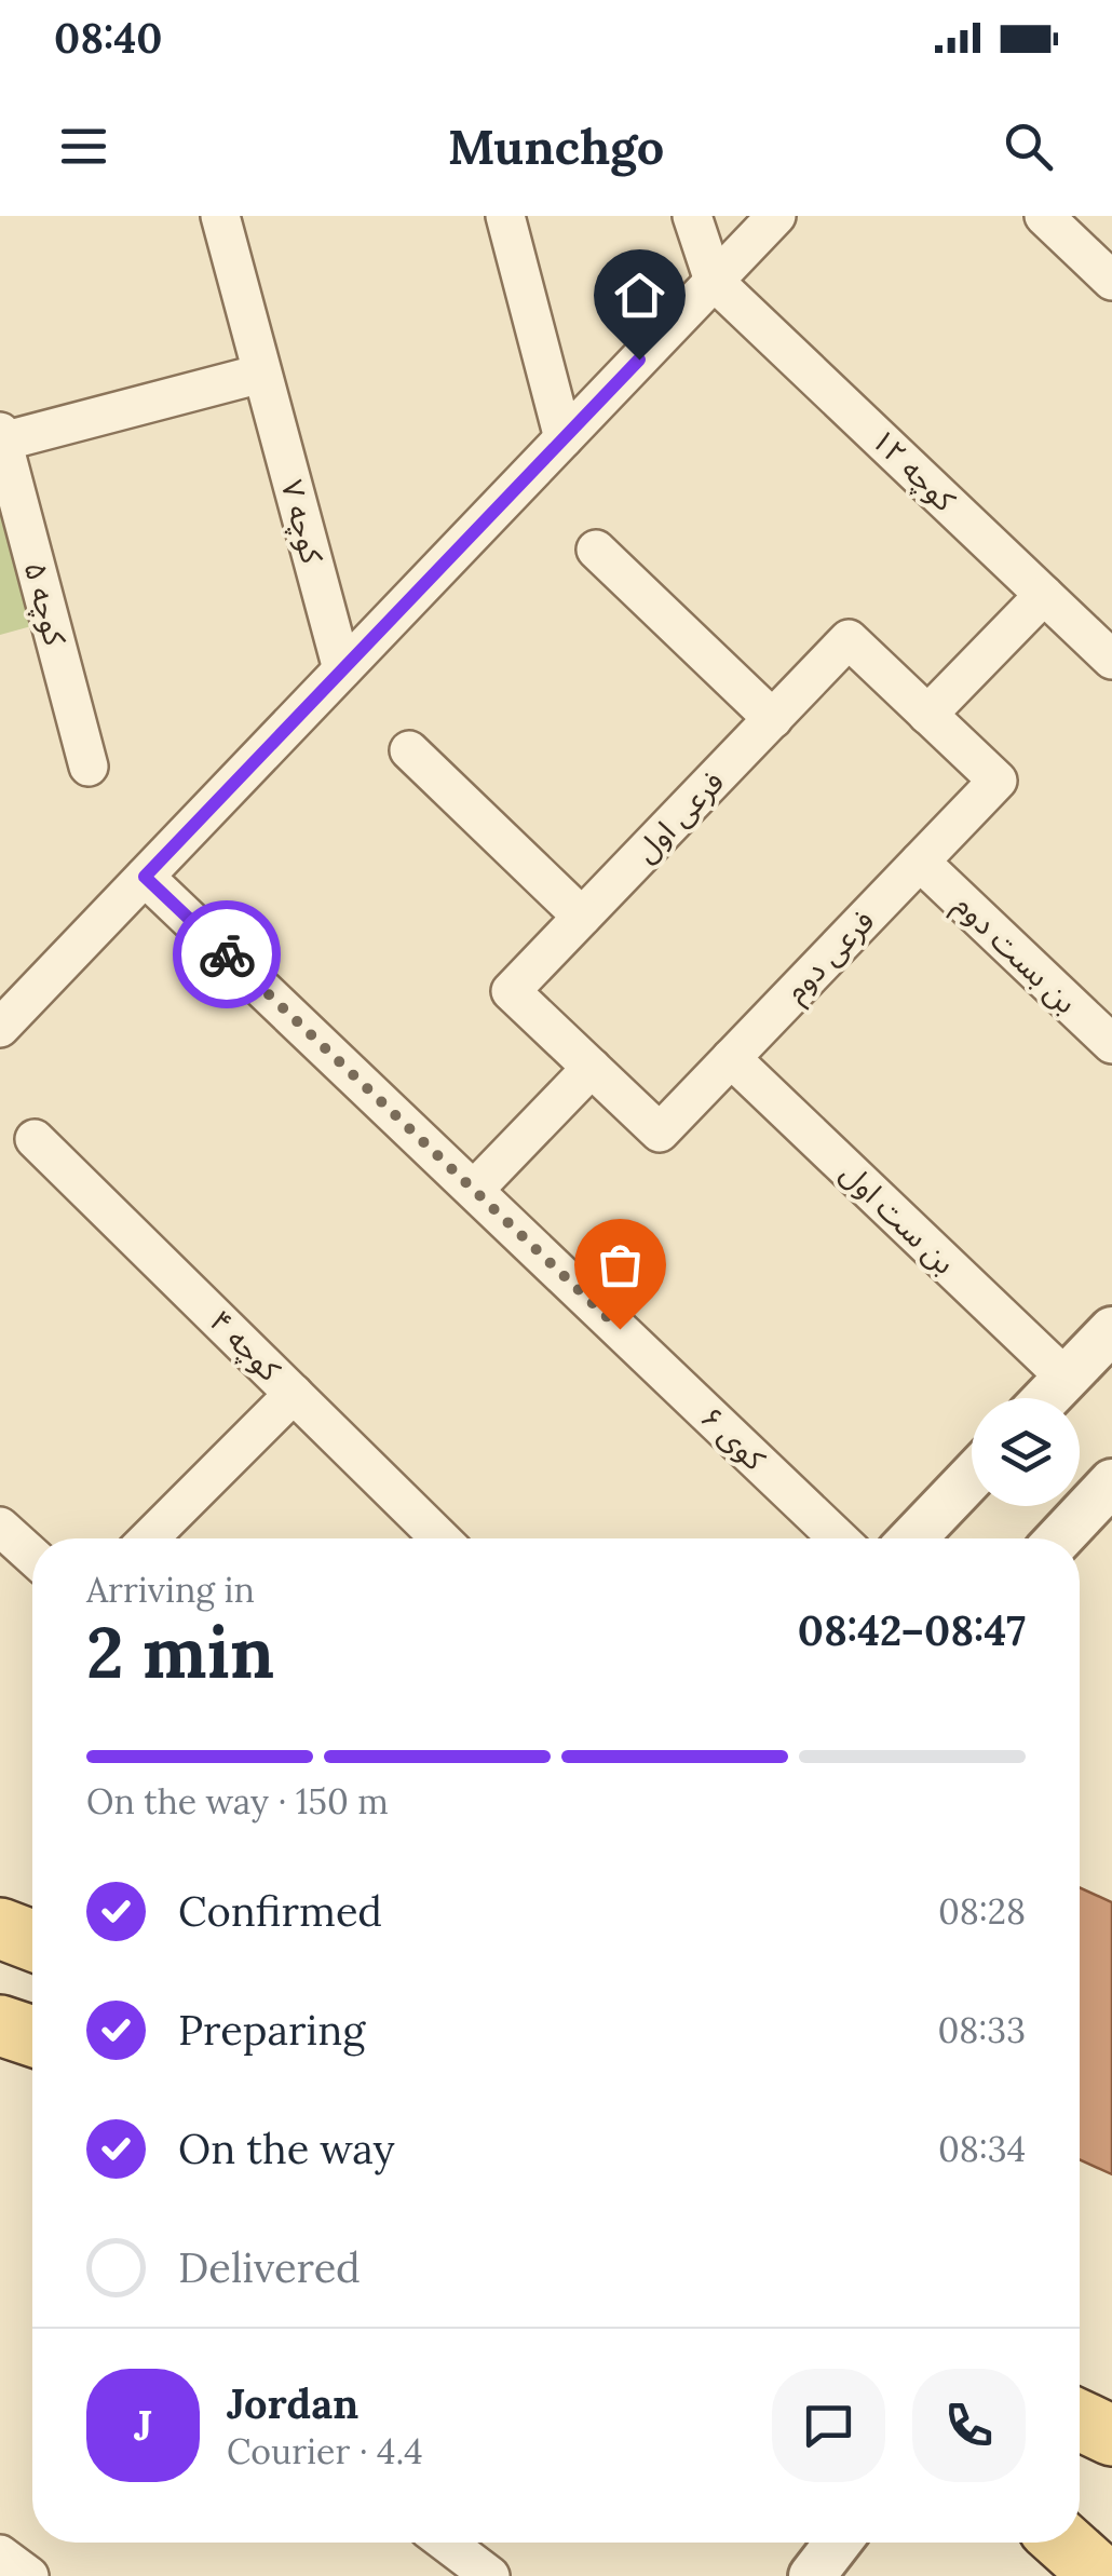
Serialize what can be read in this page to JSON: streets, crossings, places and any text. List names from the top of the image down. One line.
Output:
{"streets":{"street":["کوچه ۱۲","کوچه ۷","کوچه ۵","فرعی اول","بن بست دوم","فرعی دوم","بن ست اول","کوچه ۴","کوی ۶"]},"crossings":[["فرعی اول","فرعی دوم"],["بن بست دوم","فرعی دوم"],["فرعی دوم","بن ست اول"]],"page":{"status":"08:40","header":"Munchgo","heading":["2 min","Arriving in","08:42–08:47"],"panel":["Jordan","Courier · 4.4"],"bar":"On the way · 150 m","list":[["Confirmed","08:28"],["Preparing","08:33"],["On the way","08:34"],"Delivered"],"round":"J"}}
